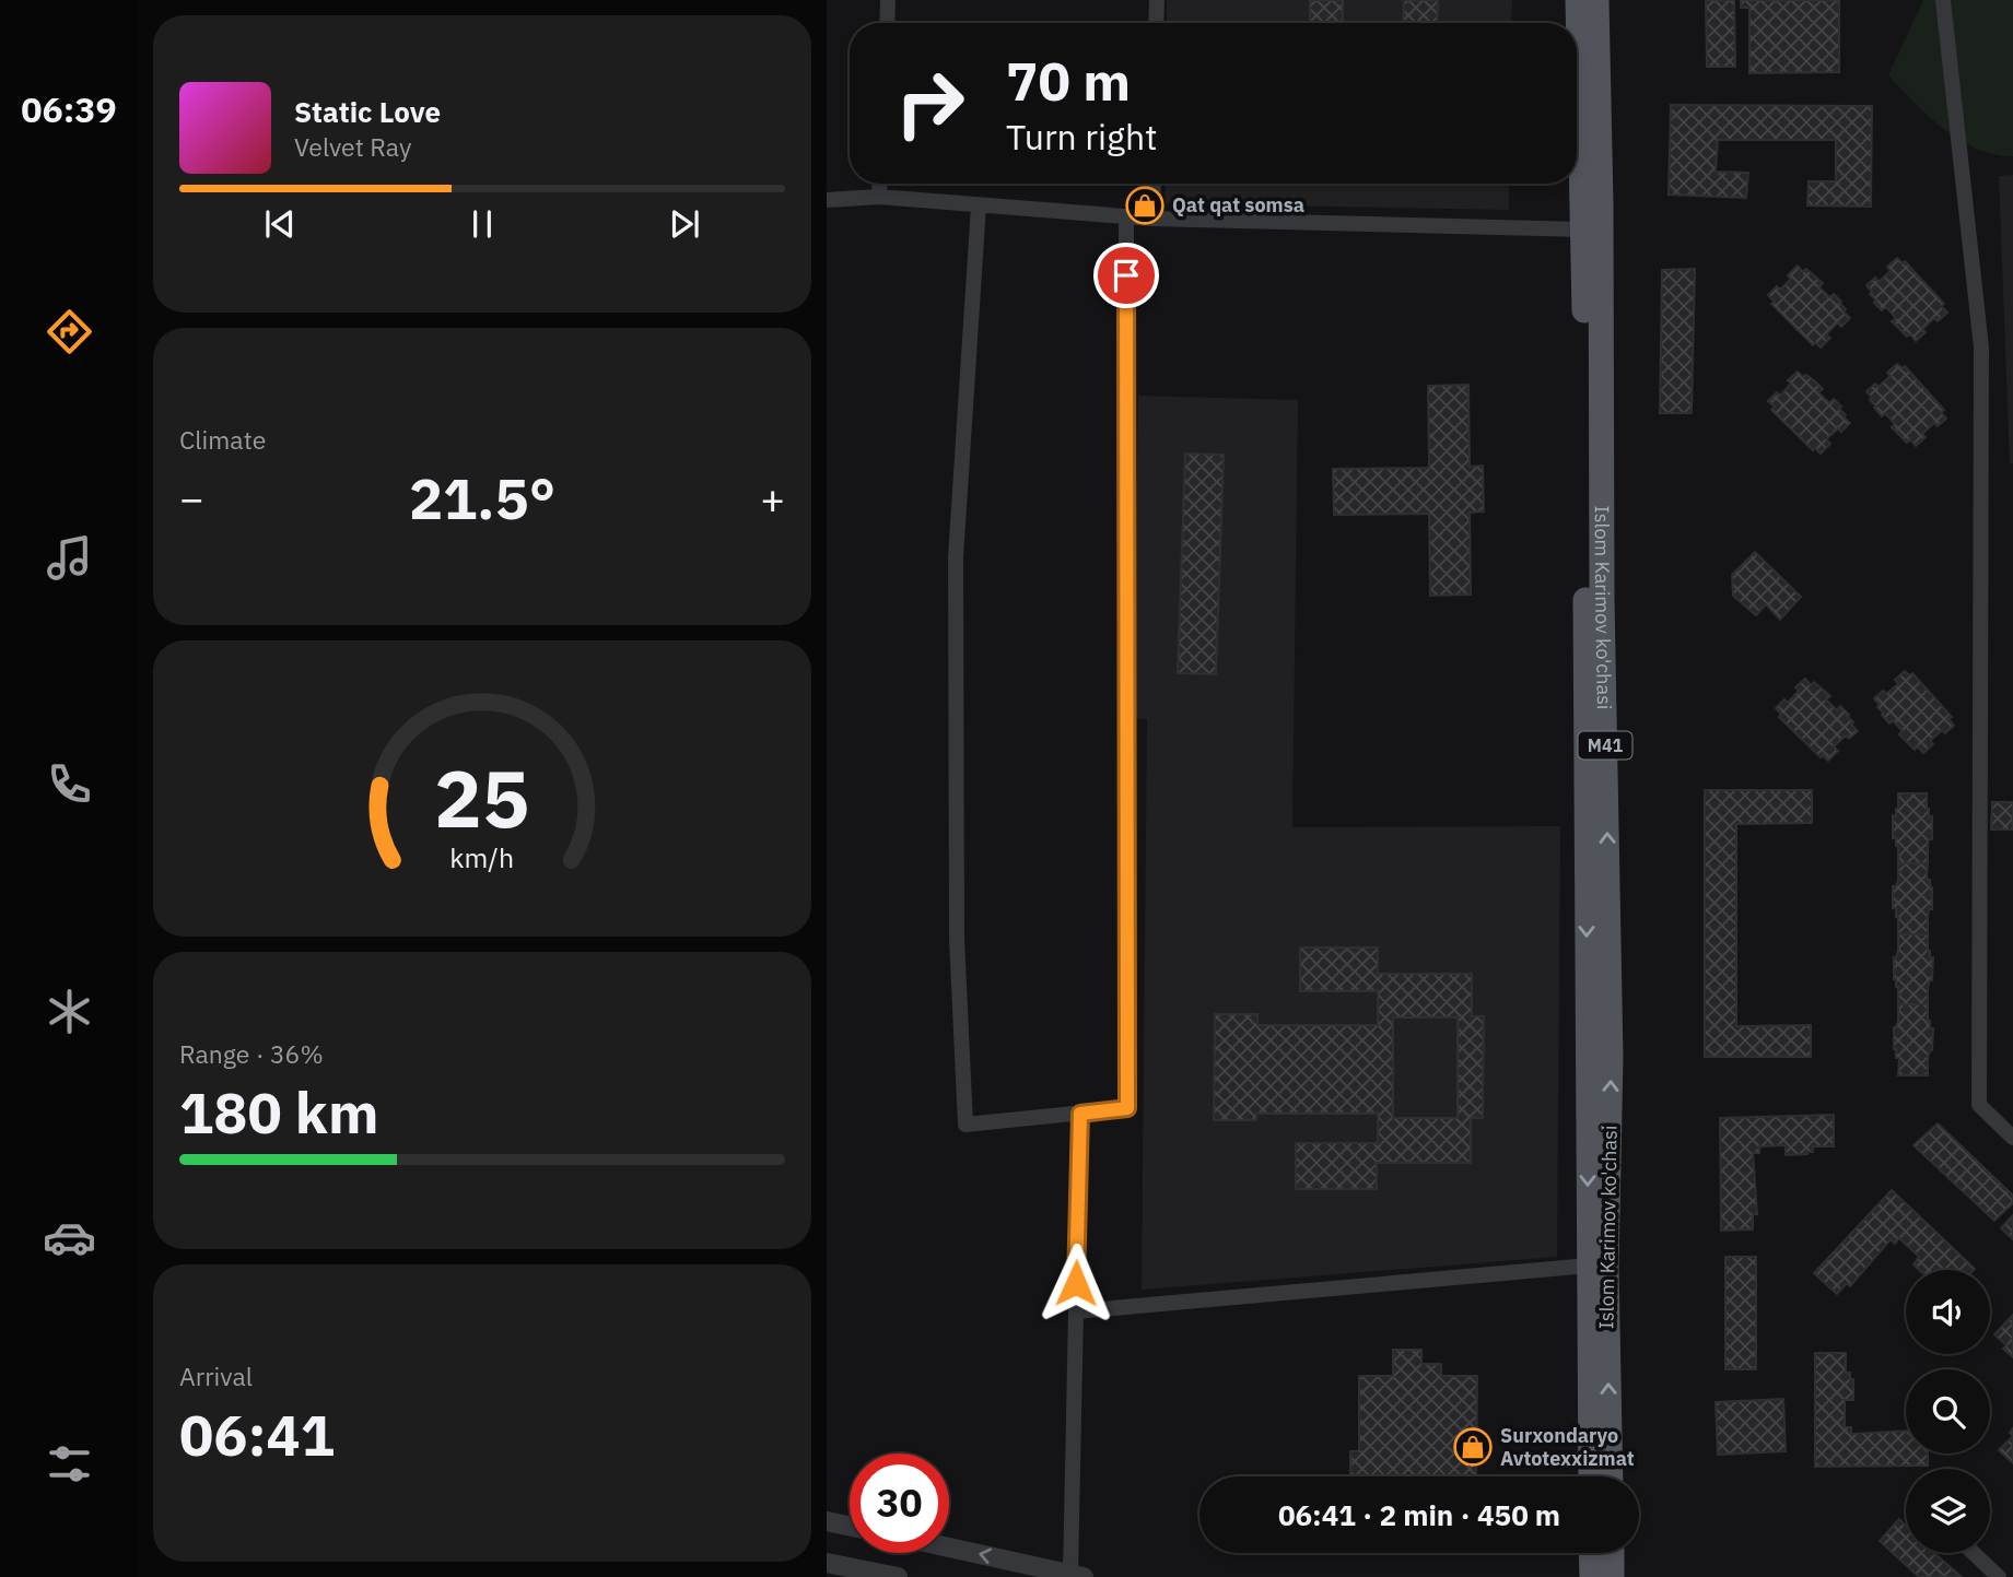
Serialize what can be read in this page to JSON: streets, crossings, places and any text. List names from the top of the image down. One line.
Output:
{"streets":{"main road":["Islom Karimov ko'chasi","M41"]},"places":{"shop":["Qat qat somsa","Surxondaryo Avtotexxizmat"]},"page":{"tabs":"06:39","turn":["70 m","Turn right"],"song":["Static Love","Velvet Ray"],"tile":["Climate",["Range · 36%","180 km"],["Arrival","06:41"]],"heat":["−","21.5°","+"],"limit":"30","trip":"06:41 · 2 min · 450 m","gauge":["25","km/h"]}}
